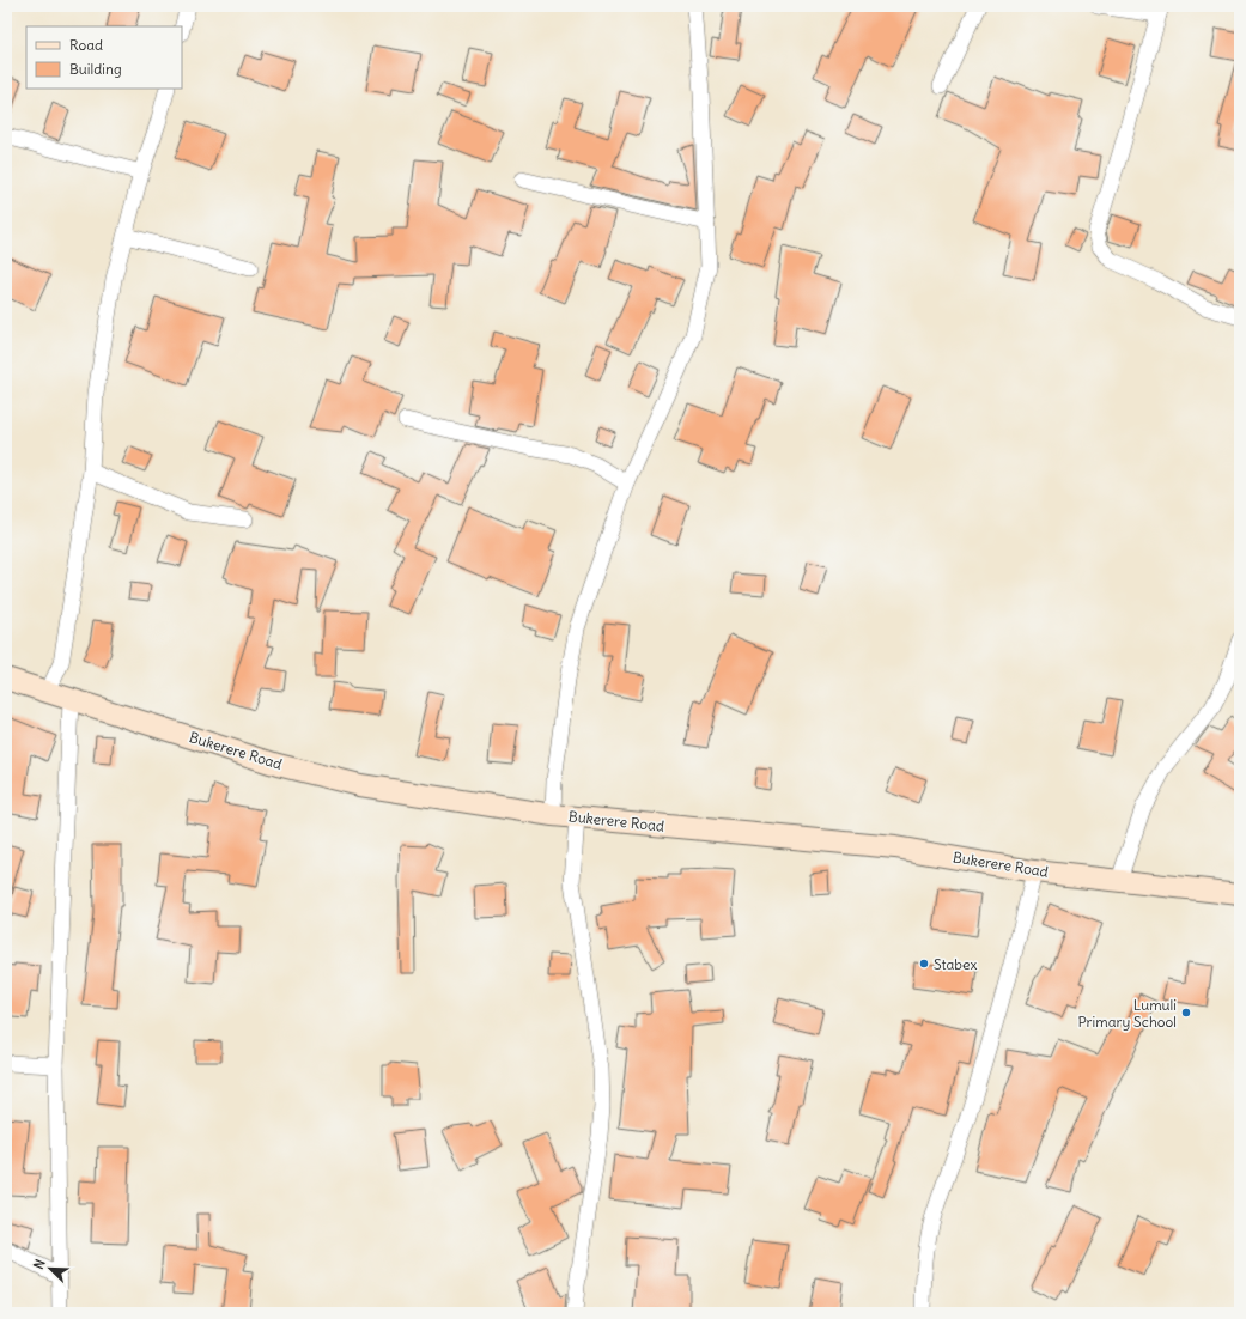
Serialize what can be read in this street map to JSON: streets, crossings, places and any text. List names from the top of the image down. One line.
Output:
{"streets":{"main road":["Bukerere Road"]},"places":["Stabex","Lumuli Primary School"],"legend":["Road","Building"],"north":"top left"}
